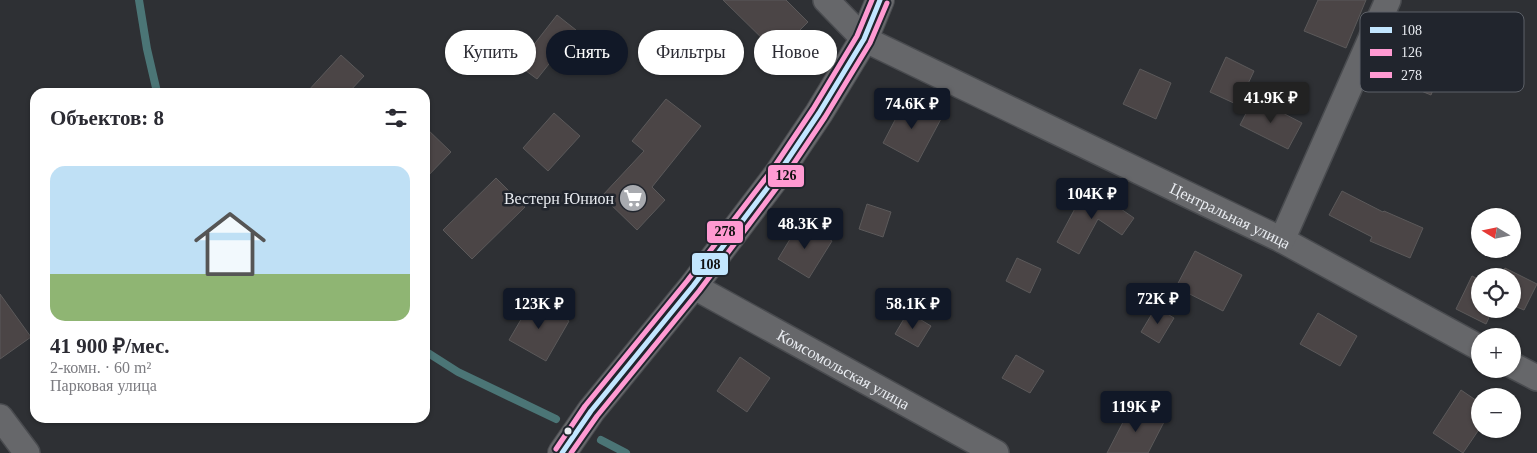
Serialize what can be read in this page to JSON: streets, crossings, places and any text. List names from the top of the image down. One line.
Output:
{"streets":{"street":["Центральная улица","Комсомольская улица"]},"places":{"supermarket":["Вестерн Юнион"]},"lines":["transit line 108","transit line 278","transit line 126"],"legend":["108","126","278"],"north":"left","page":{"chip":["Купить","Снять","Фильтры","Новое"],"price":["41.9K ₽","74.6K ₽","104K ₽","48.3K ₽","72K ₽","123K ₽","58.1K ₽","119K ₽"],"heading":"Объектов: 8","list":[{"name":"41 900 ₽/мес.","note":"2-комн. · 60 m² · Парковая улица"}],"map_buttons":["+","−"]}}
